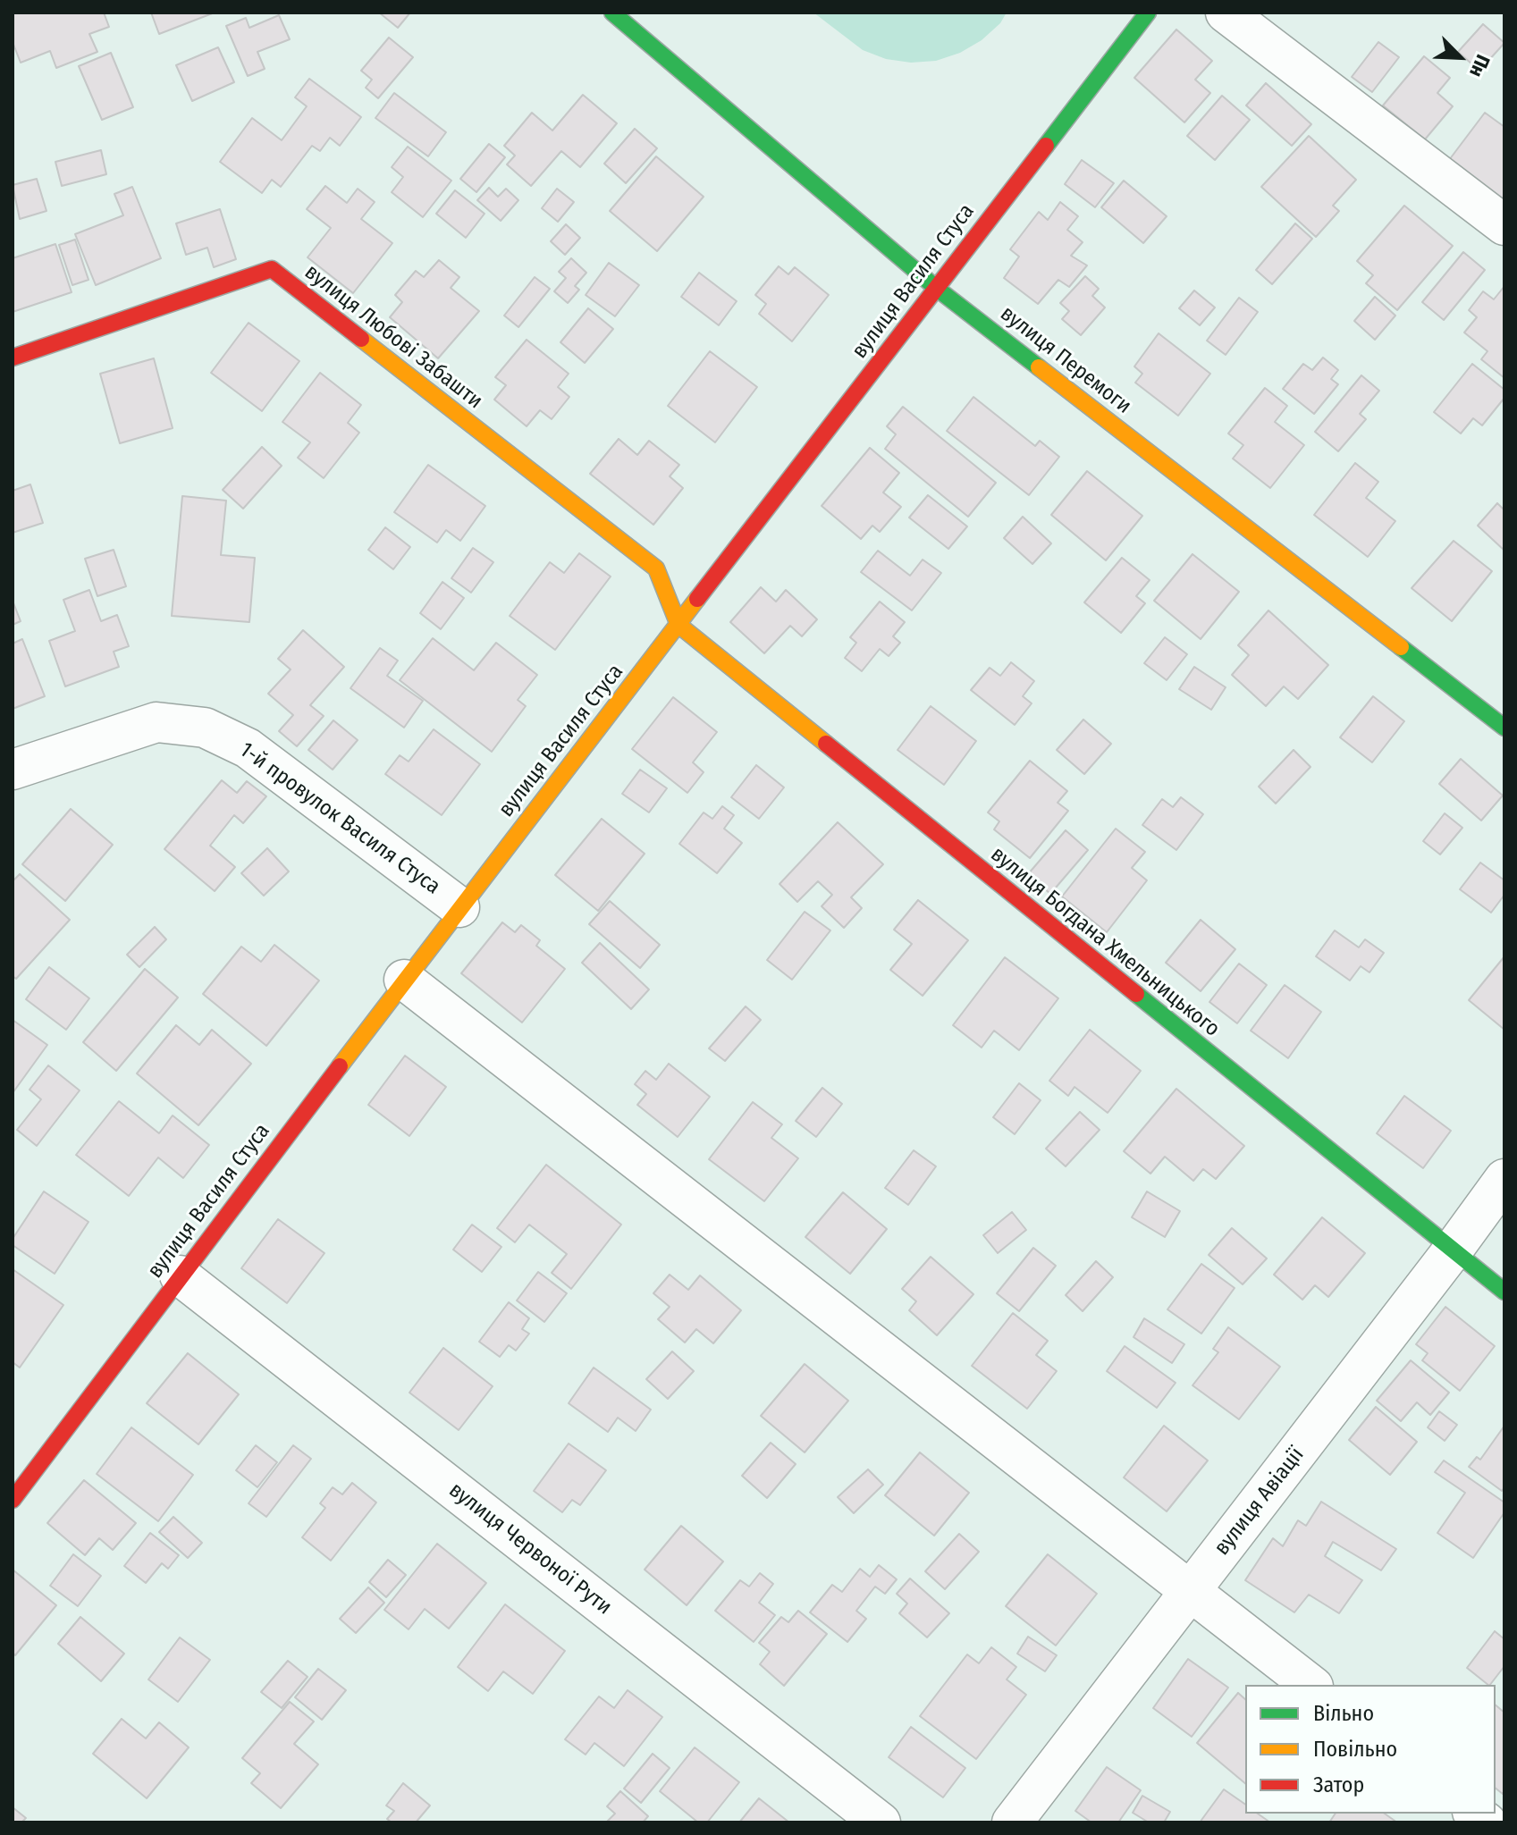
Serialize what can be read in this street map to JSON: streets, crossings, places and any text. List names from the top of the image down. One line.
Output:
{"streets":{"street":["вулиця Василя Стуса","вулиця Любові Забашти","вулиця Перемоги","1-й провулок Василя Стуса","вулиця Богдана Хмельницького","вулиця Авіації","вулиця Червоної Рути"]},"crossings":[["вулиця Василя Стуса","вулиця Любові Забашти"],["вулиця Василя Стуса","вулиця Перемоги"],["вулиця Василя Стуса","1-й провулок Василя Стуса"],["вулиця Василя Стуса","вулиця Богдана Хмельницького"],["вулиця Василя Стуса","вулиця Червоної Рути"],["вулиця Любові Забашти","вулиця Богдана Хмельницького"],["вулиця Богдана Хмельницького","вулиця Авіації"]],"legend":["Вільно","Повільно","Затор"],"north":"bottom right"}
